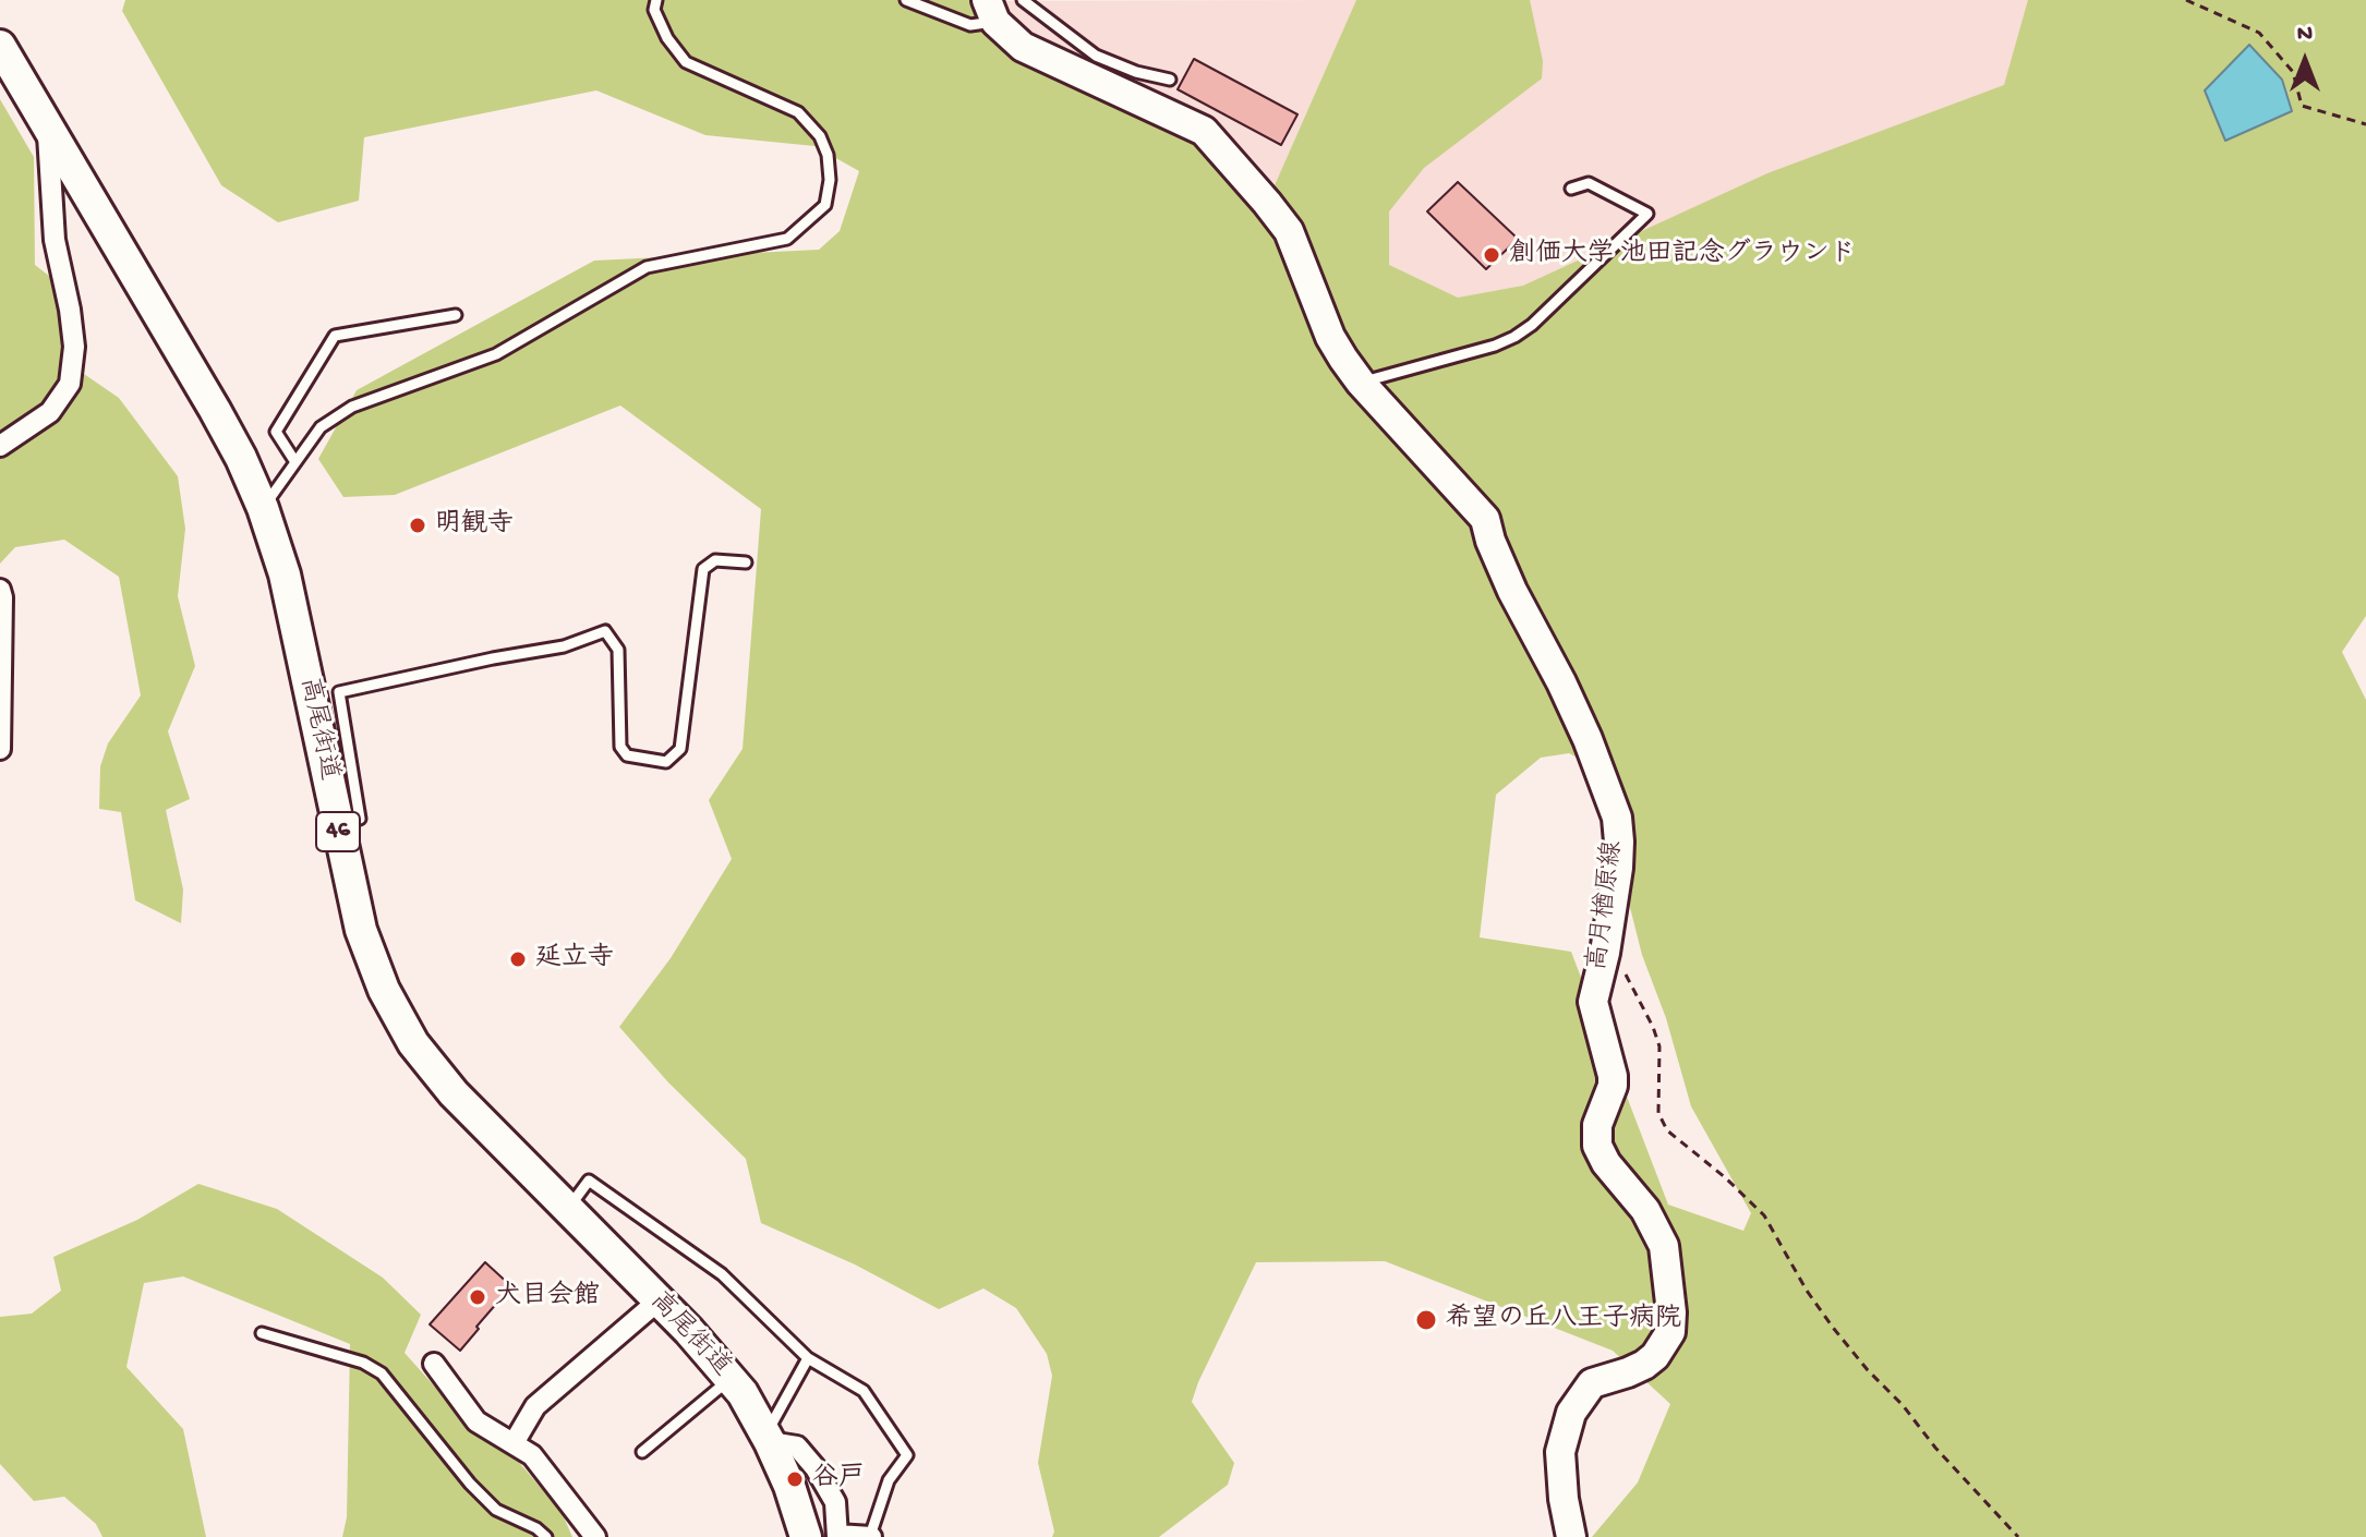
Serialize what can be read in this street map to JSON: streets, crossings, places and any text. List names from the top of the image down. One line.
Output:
{"streets":{"main road":["高尾街道","46","高月楢原線"]},"places":["創価大学 池田記念グラウンド","明観寺","延立寺","犬目会館","希望の丘八王子病院","谷戸"],"north":"top"}
